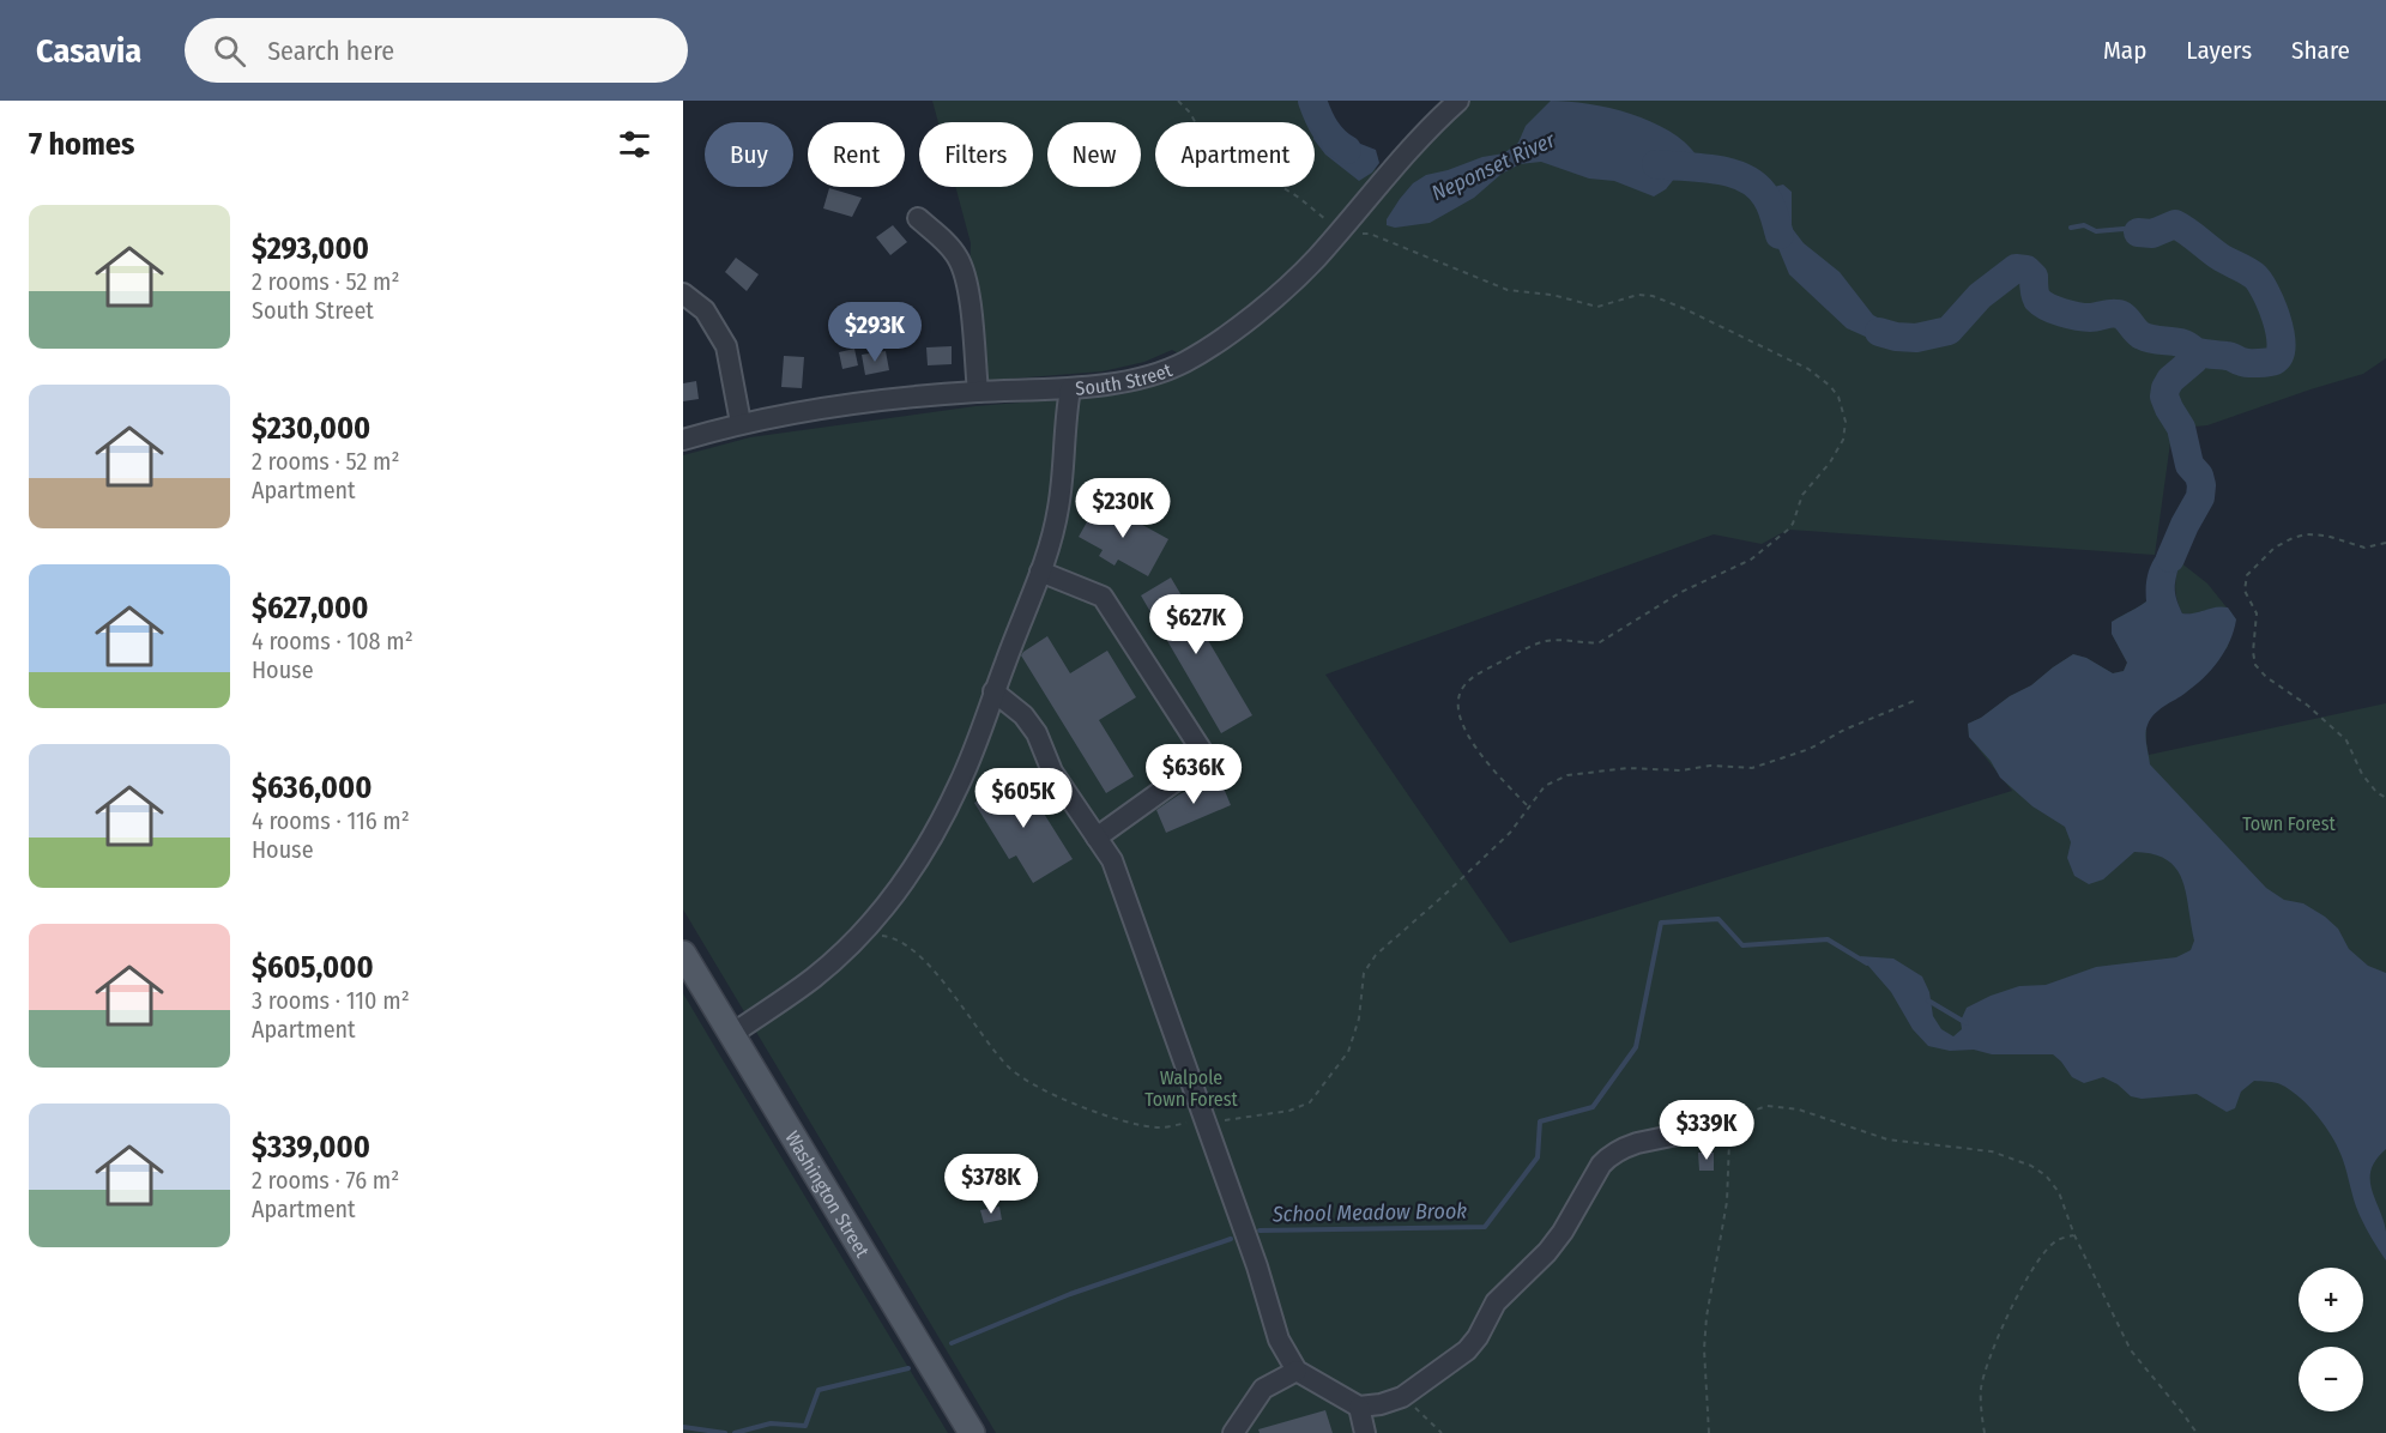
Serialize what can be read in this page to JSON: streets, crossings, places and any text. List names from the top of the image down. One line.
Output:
{"streets":{"main road":["Washington Street"],"street":["South Street"]},"water":["Neponset River","School Meadow Brook"],"parks":["Town Forest","Walpole Town Forest"],"page":{"header":"Casavia","search":"Search here","nav":["Map","Layers","Share"],"heading":"7 homes","chip":["Buy","Rent","Filters","New","Apartment"],"list":[{"name":"$293,000","note":"2 rooms · 52 m² · South Street"},{"name":"$230,000","note":"2 rooms · 52 m² · Apartment"},{"name":"$627,000","note":"4 rooms · 108 m² · House"},{"name":"$636,000","note":"4 rooms · 116 m² · House"},{"name":"$605,000","note":"3 rooms · 110 m² · Apartment"},{"name":"$339,000","note":"2 rooms · 76 m² · Apartment"}],"price":["$293K","$230K","$627K","$636K","$605K","$339K","$378K"],"map_buttons":["+","−"]}}
